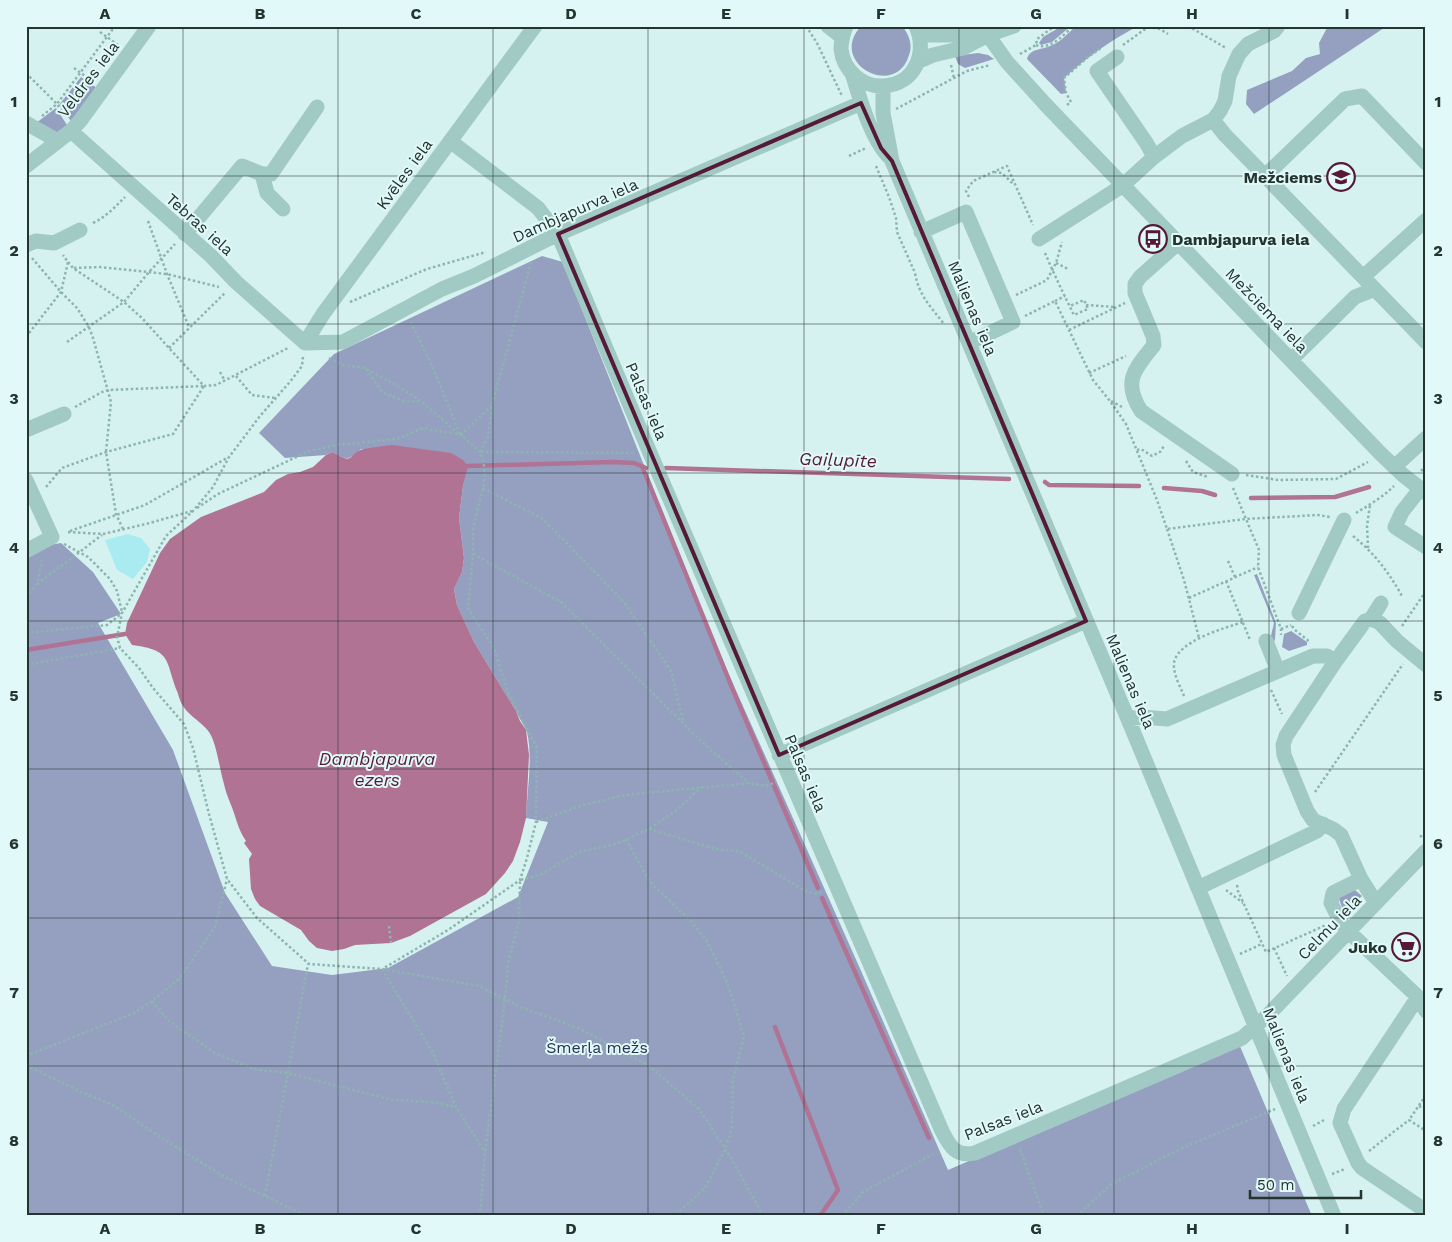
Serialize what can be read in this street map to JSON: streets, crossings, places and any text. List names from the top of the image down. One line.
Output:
{"streets":{"street":["Veldres iela","Kvēles iela","Dambjapurva iela","Tebras iela","Malienas iela","Mežciema iela","Palsas iela","Celmu iela"]},"crossings":[["Veldres iela","Tebras iela"],["Kvēles iela","Dambjapurva iela"],["Kvēles iela","Tebras iela"],["Kvēles iela","Palsas iela"],["Dambjapurva iela","Tebras iela"],["Dambjapurva iela","Malienas iela"],["Dambjapurva iela","Palsas iela"],["Malienas iela","Palsas iela"],["Malienas iela","Celmu iela"],["Palsas iela","Celmu iela"]],"water":["Gaiļupīte","Dambjapurva ezers"],"parks":["Šmerļa mežs"],"places":{"school or university":["Mežciems"],"bus stop":["Dambjapurva iela"],"supermarket":["Juko"]},"scale_bar":"50 m","grid":{"columns":["A","B","C","D","E","F","G","H","I"],"rows":["1","2","3","4","5","6","7","8"]}}
